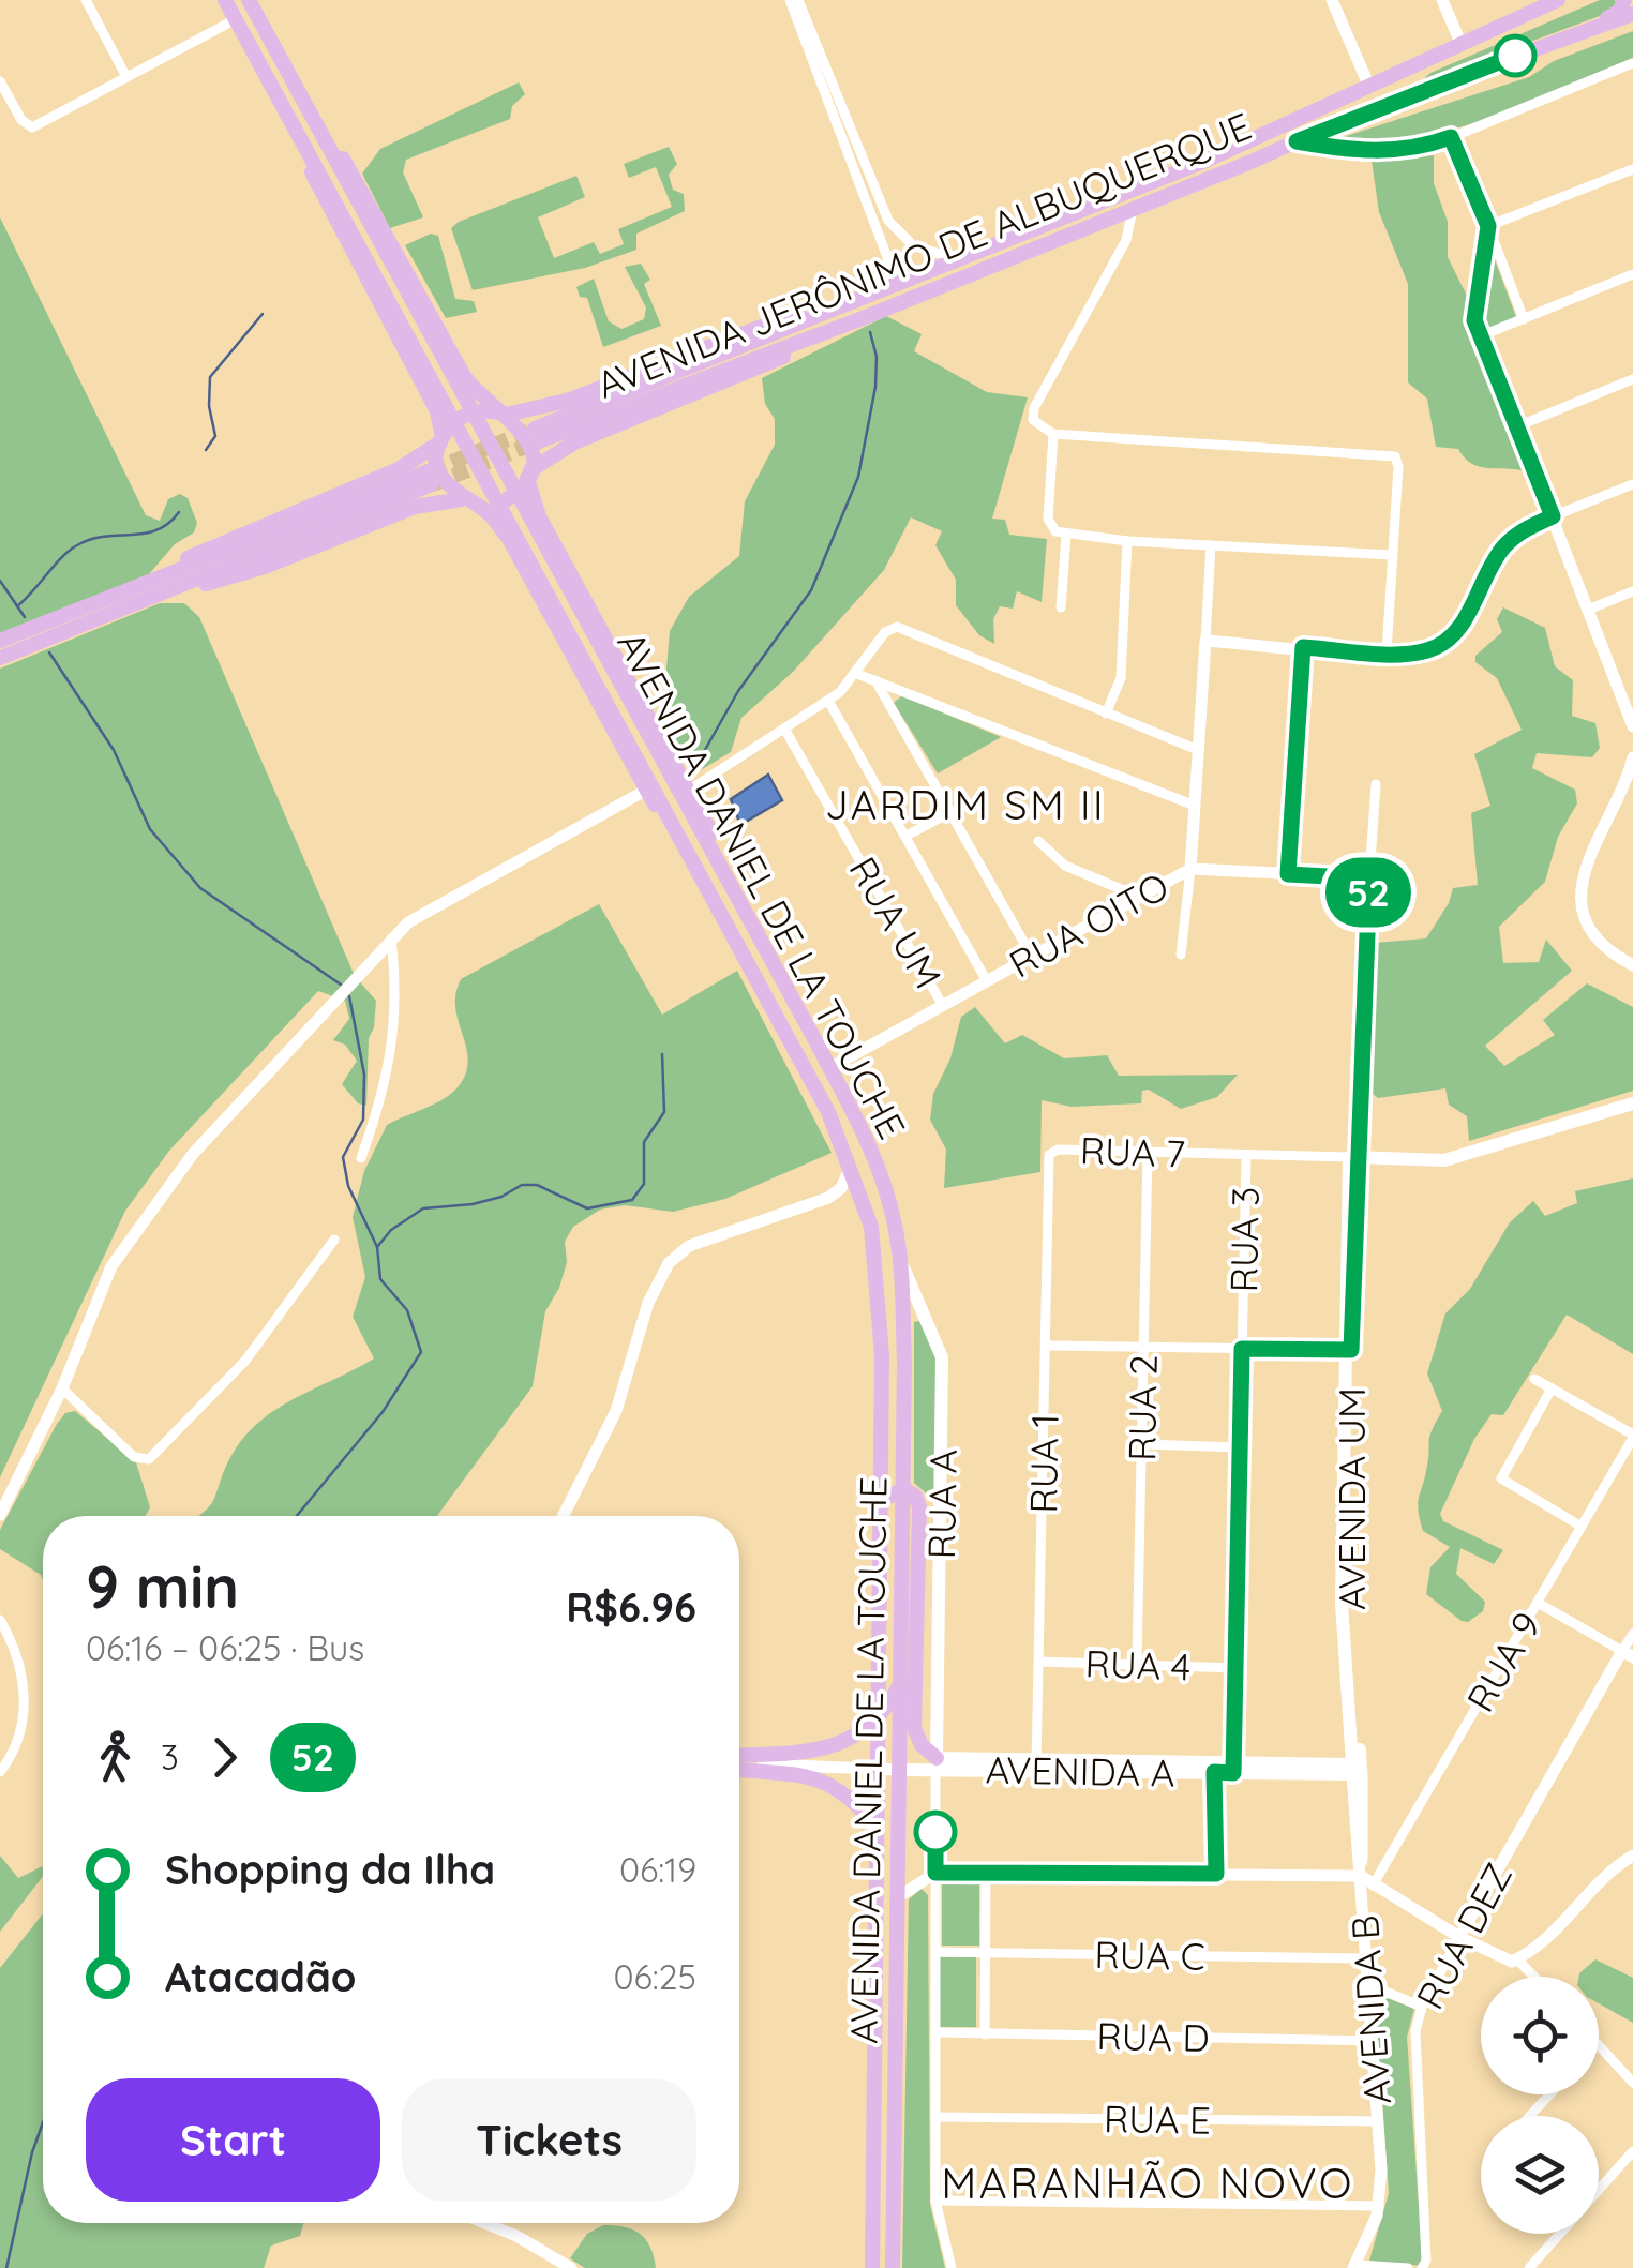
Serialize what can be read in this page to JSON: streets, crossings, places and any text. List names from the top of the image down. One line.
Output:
{"streets":{"main road":["AVENIDA JERÔNIMO DE ALBUQUERQUE","AVENIDA DANIEL DE LA TOUCHE","AVENIDA UM","RUA A","AVENIDA A"],"street":["RUA UM","RUA OITO","RUA 7","RUA 3","RUA 2","RUA 1","RUA 9","RUA 4","RUA DEZ","RUA C","AVENIDA B","RUA D","RUA E"]},"crossings":[["AVENIDA DANIEL DE LA TOUCHE","RUA OITO"],["AVENIDA DANIEL DE LA TOUCHE","RUA A"],["AVENIDA DANIEL DE LA TOUCHE","AVENIDA A"],["RUA UM","RUA OITO"],["RUA 7","RUA 3"],["RUA 7","RUA 2"],["RUA 7","RUA 1"],["RUA 7","AVENIDA UM"],["RUA 3","RUA 4"],["RUA 3","AVENIDA A"],["RUA 2","RUA 4"],["RUA 1","RUA 4"],["RUA 1","AVENIDA A"],["AVENIDA UM","AVENIDA A"],["AVENIDA UM","AVENIDA B"],["RUA A","AVENIDA A"],["RUA A","RUA C"],["RUA A","RUA D"],["RUA A","RUA E"],["AVENIDA A","AVENIDA B"],["RUA C","AVENIDA B"],["AVENIDA B","RUA D"],["AVENIDA B","RUA E"]],"districts":["JARDIM SM II","MARANHÃO NOVO"],"lines":["bus line 52"],"page":{"on_map":"52","heading":["9 min","06:16 – 06:25 · Bus","R$6.96"],"legs":["3","52"],"list":[{"name":"Shopping da Ilha","value":"06:19"},{"name":"Atacadão","value":"06:25"}],"buttons":["Start","Tickets"]}}
